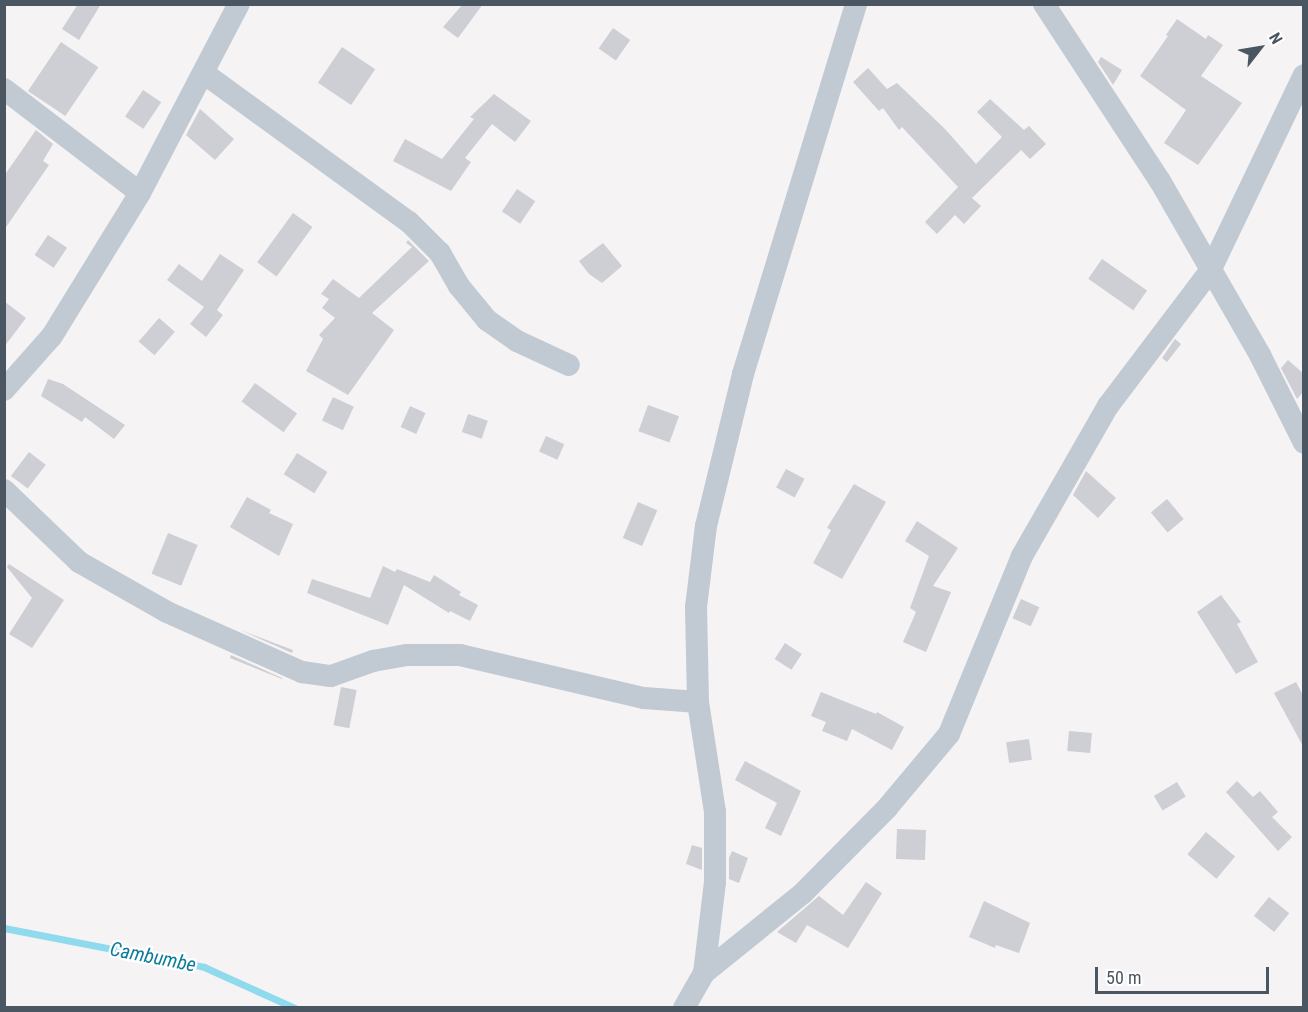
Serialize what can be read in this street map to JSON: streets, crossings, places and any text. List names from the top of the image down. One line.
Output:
{"water":["Cambumbe"],"scale_bar":"50 m","north":"top right"}
